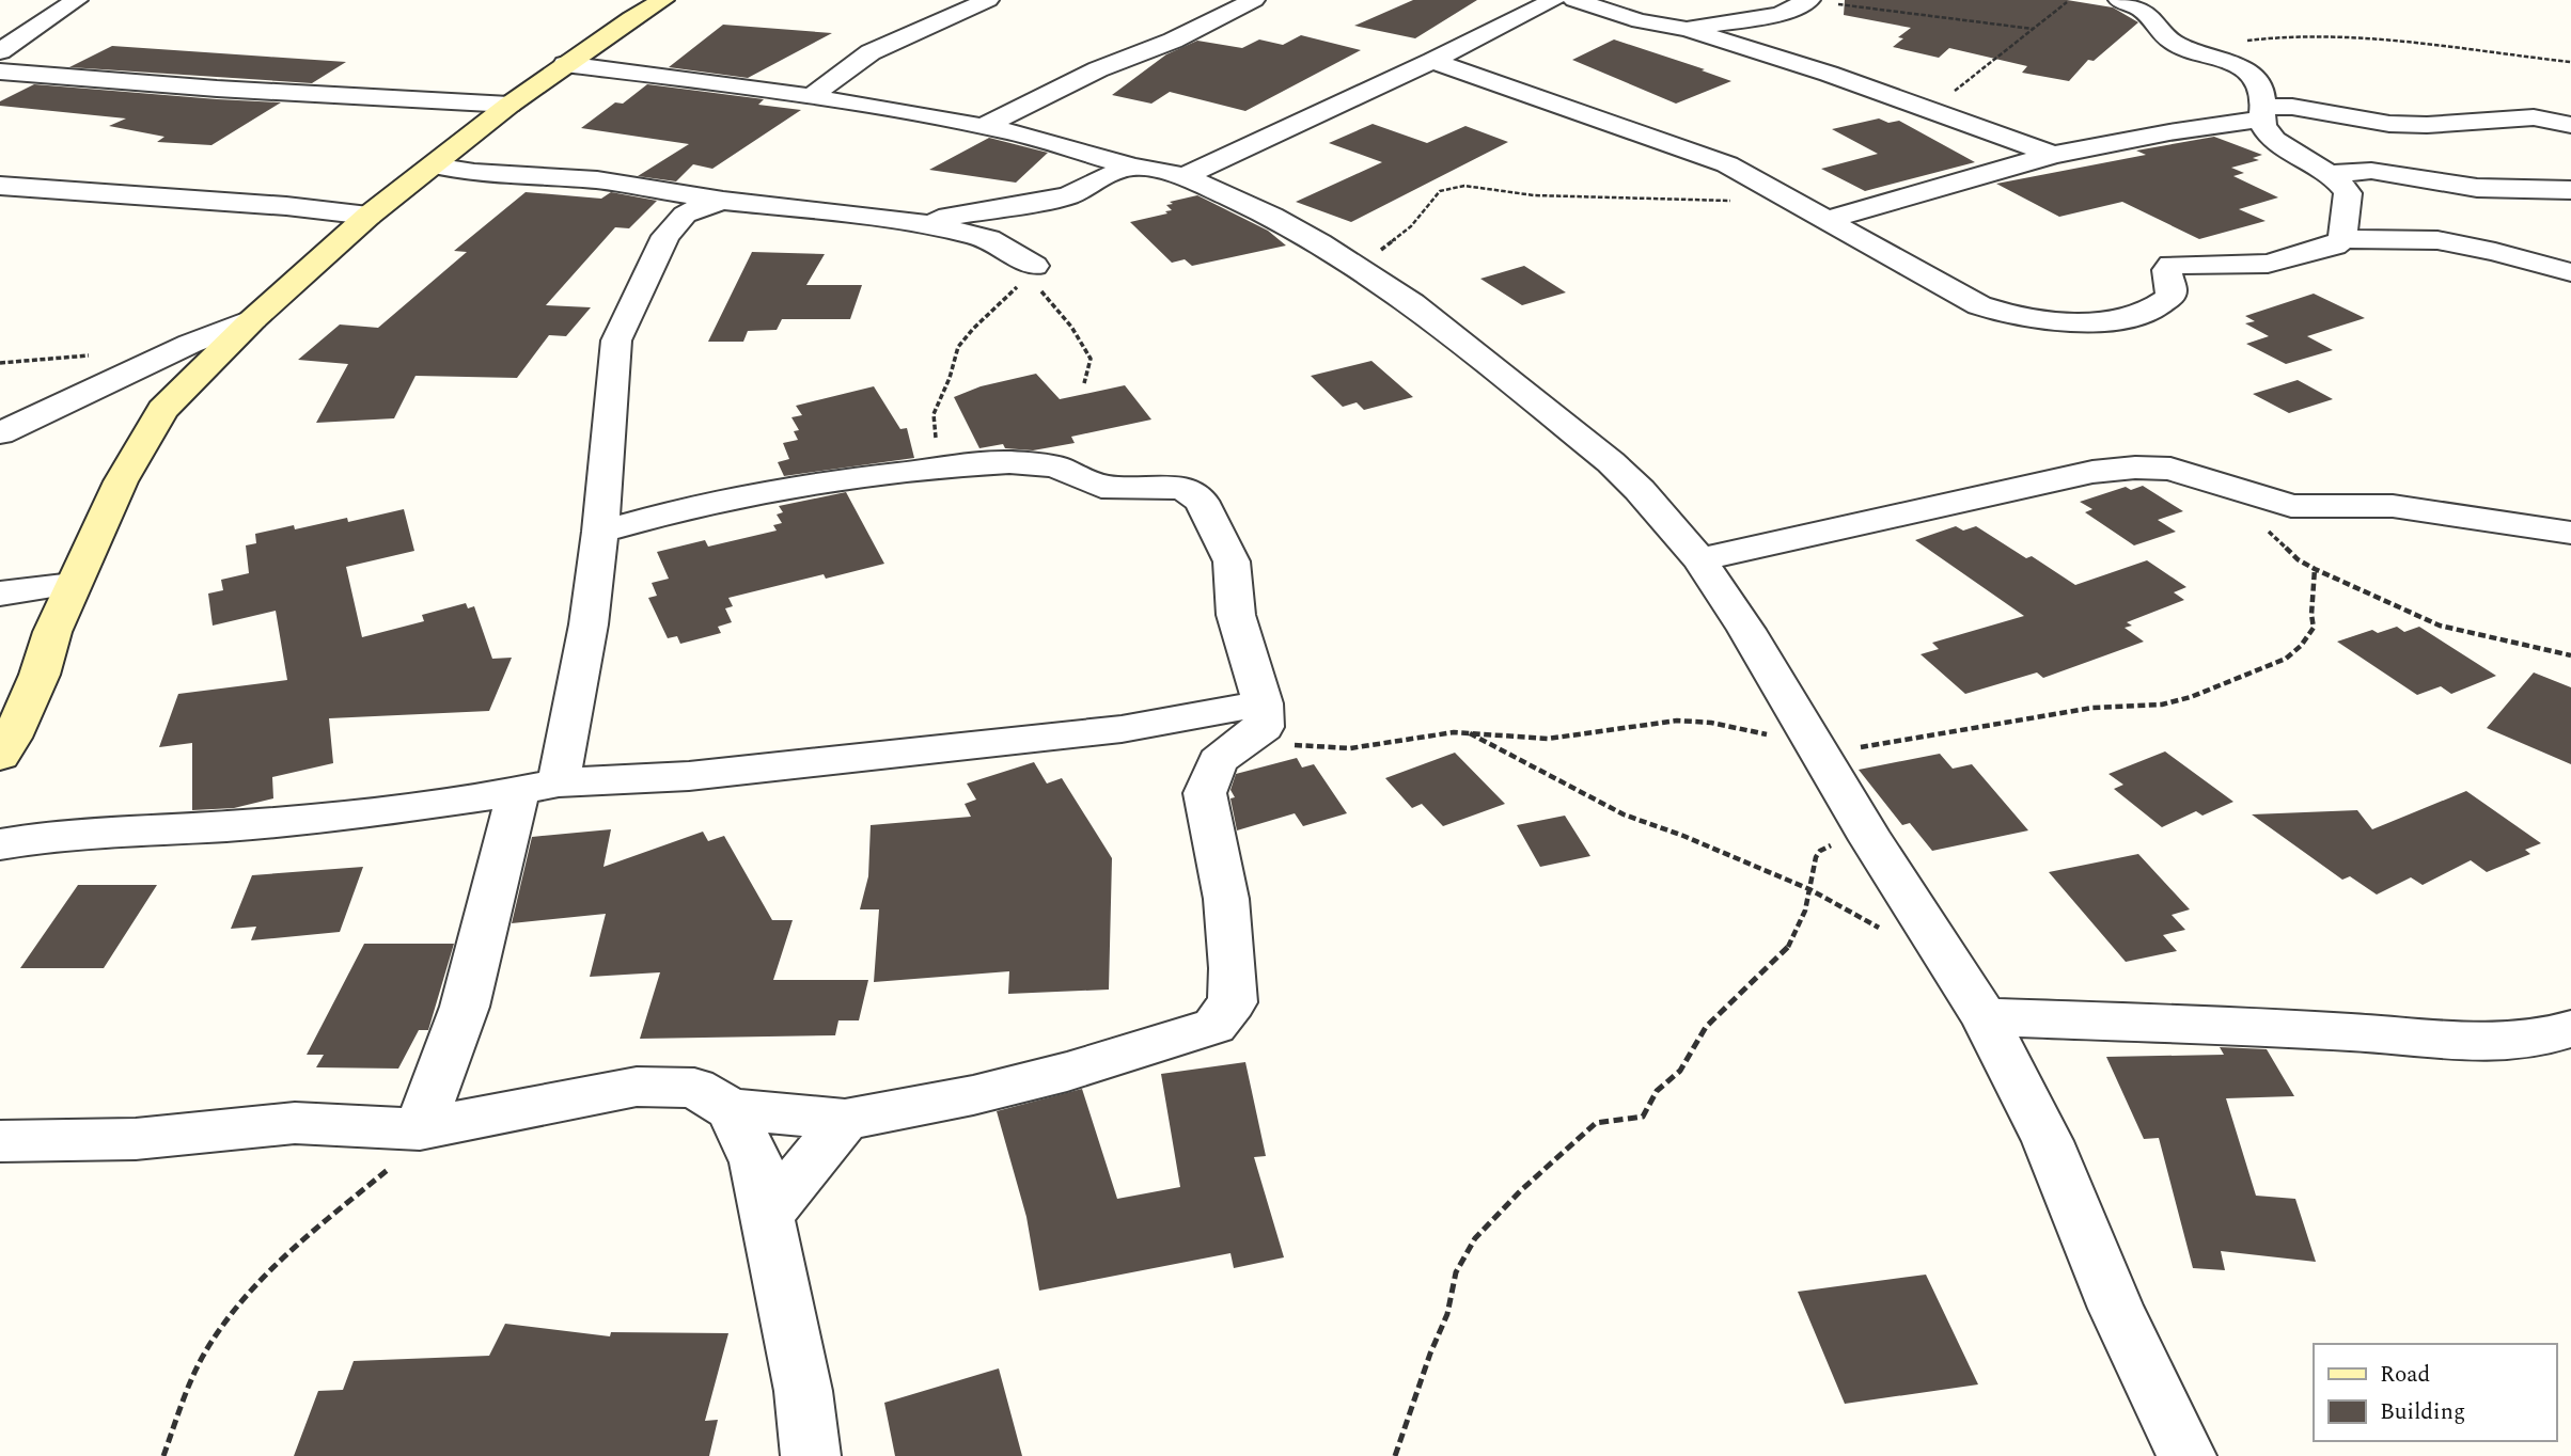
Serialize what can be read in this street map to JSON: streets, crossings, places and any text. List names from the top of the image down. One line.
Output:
{"legend":["Road","Building"]}
